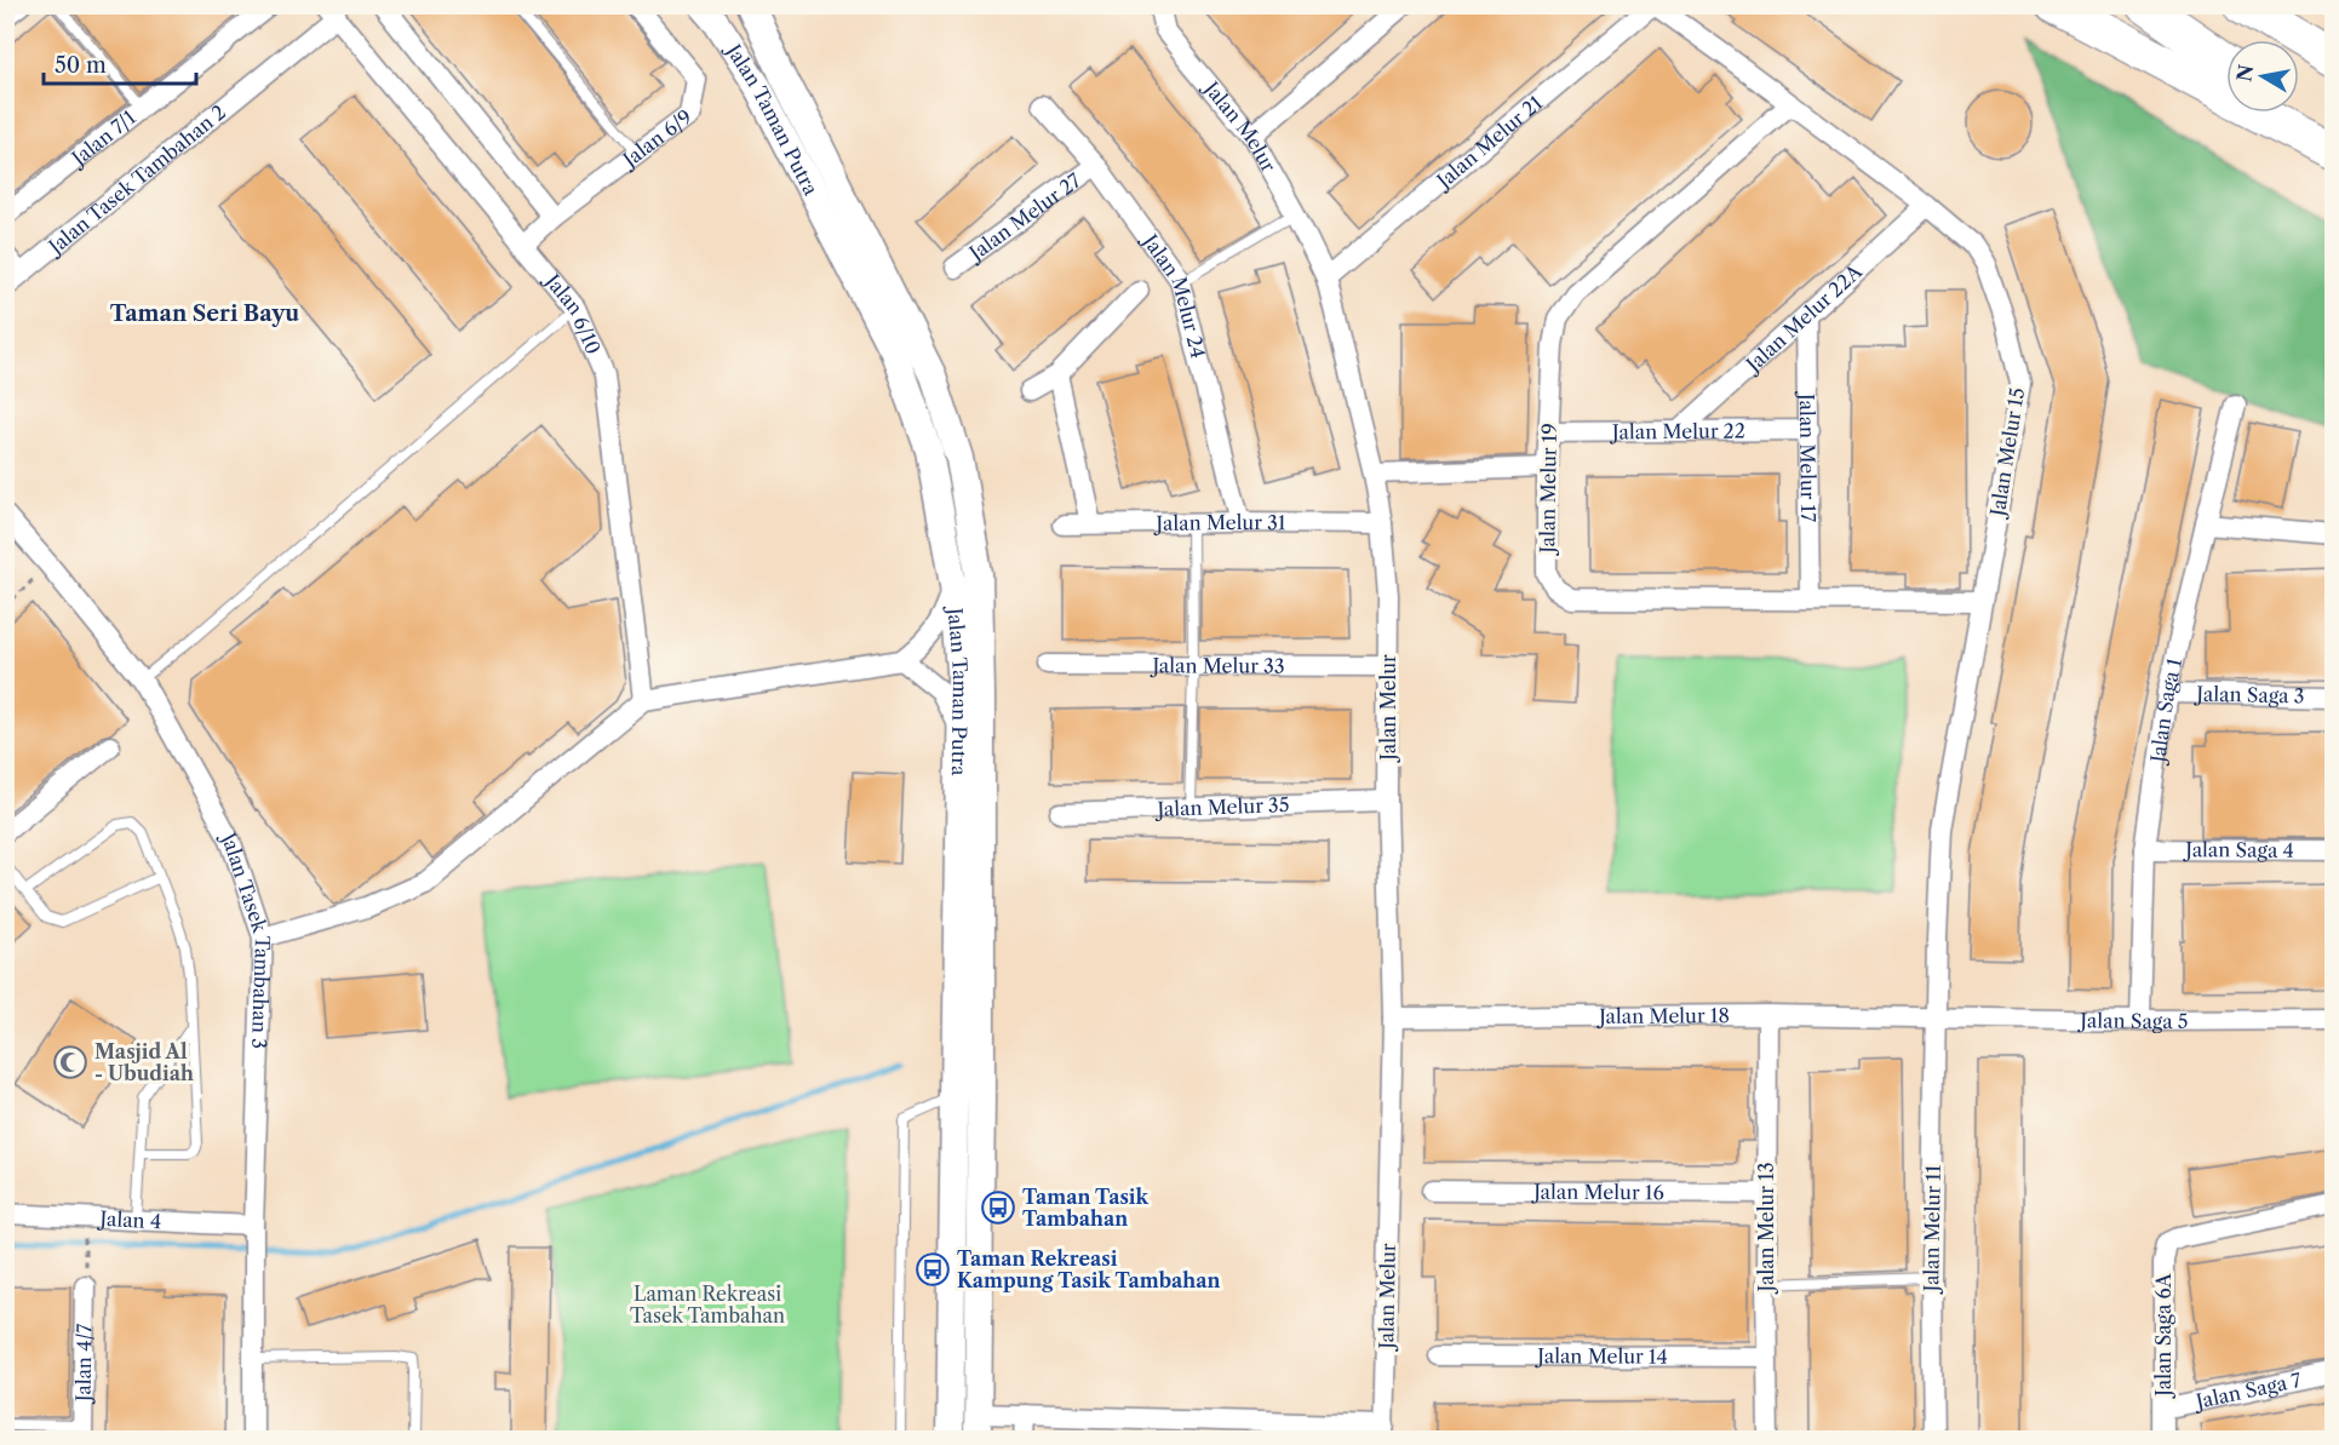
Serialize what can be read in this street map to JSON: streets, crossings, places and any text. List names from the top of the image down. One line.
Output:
{"streets":{"street":["Jalan Taman Putra","Jalan Melur","Jalan 6/9","Jalan 7/1","Jalan Melur 21","Jalan Tasek Tambahan 2","Jalan Melur 27","Jalan Melur 24","Jalan 6/10","Jalan Melur 22A","Jalan Melur 22","Jalan Melur 15","Jalan Melur 17","Jalan Melur 19","Jalan Melur 31","Jalan Melur 33","Jalan Saga 3","Jalan Saga 1","Jalan Melur 35","Jalan Saga 4","Jalan Tasek Tambahan 3","Jalan Melur 18","Jalan Saga 5","Jalan Melur 16","Jalan 4","Jalan Melur 13","Jalan Melur 11","Jalan Saga 6A","Jalan Melur 14","Jalan 4/7","Jalan Saga 7"]},"crossings":[["Jalan Melur","Jalan Melur 21"],["Jalan Melur","Jalan Melur 31"],["Jalan Melur","Jalan Melur 33"],["Jalan Melur","Jalan Melur 35"],["Jalan Melur","Jalan Melur 18"],["Jalan 6/9","Jalan 6/10"],["Jalan Melur 21","Jalan Melur 15"],["Jalan Tasek Tambahan 2","Jalan 6/10"],["Jalan Melur 27","Jalan Melur 24"],["Jalan Melur 24","Jalan Melur 31"],["Jalan Melur 22A","Jalan Melur 22"],["Jalan Melur 22A","Jalan Melur 15"],["Jalan Melur 22A","Jalan Melur 17"],["Jalan Melur 22","Jalan Melur 17"],["Jalan Melur 22","Jalan Melur 19"],["Jalan Melur 15","Jalan Melur 19"],["Jalan Melur 15","Jalan Melur 18"],["Jalan Melur 15","Jalan Saga 5"],["Jalan Melur 15","Jalan Melur 11"],["Jalan Melur 17","Jalan Melur 19"],["Jalan Saga 3","Jalan Saga 1"],["Jalan Saga 1","Jalan Saga 4"],["Jalan Saga 1","Jalan Saga 5"],["Jalan Tasek Tambahan 3","Jalan 4"],["Jalan Melur 18","Jalan Saga 5"],["Jalan Melur 18","Jalan Melur 13"],["Jalan Melur 18","Jalan Melur 11"],["Jalan Saga 5","Jalan Melur 11"],["Jalan Melur 16","Jalan Melur 13"],["Jalan Melur 13","Jalan Melur 14"],["Jalan Saga 6A","Jalan Saga 7"]],"districts":["Taman Seri Bayu"],"parks":["Laman Rekreasi Tasek Tambahan"],"places":{"mosque":["Masjid Al - Ubudiah"],"bus stop":["Taman Tasik Tambahan","Taman Rekreasi Kampung Tasik Tambahan"]},"scale_bar":"50 m","north":"left"}
